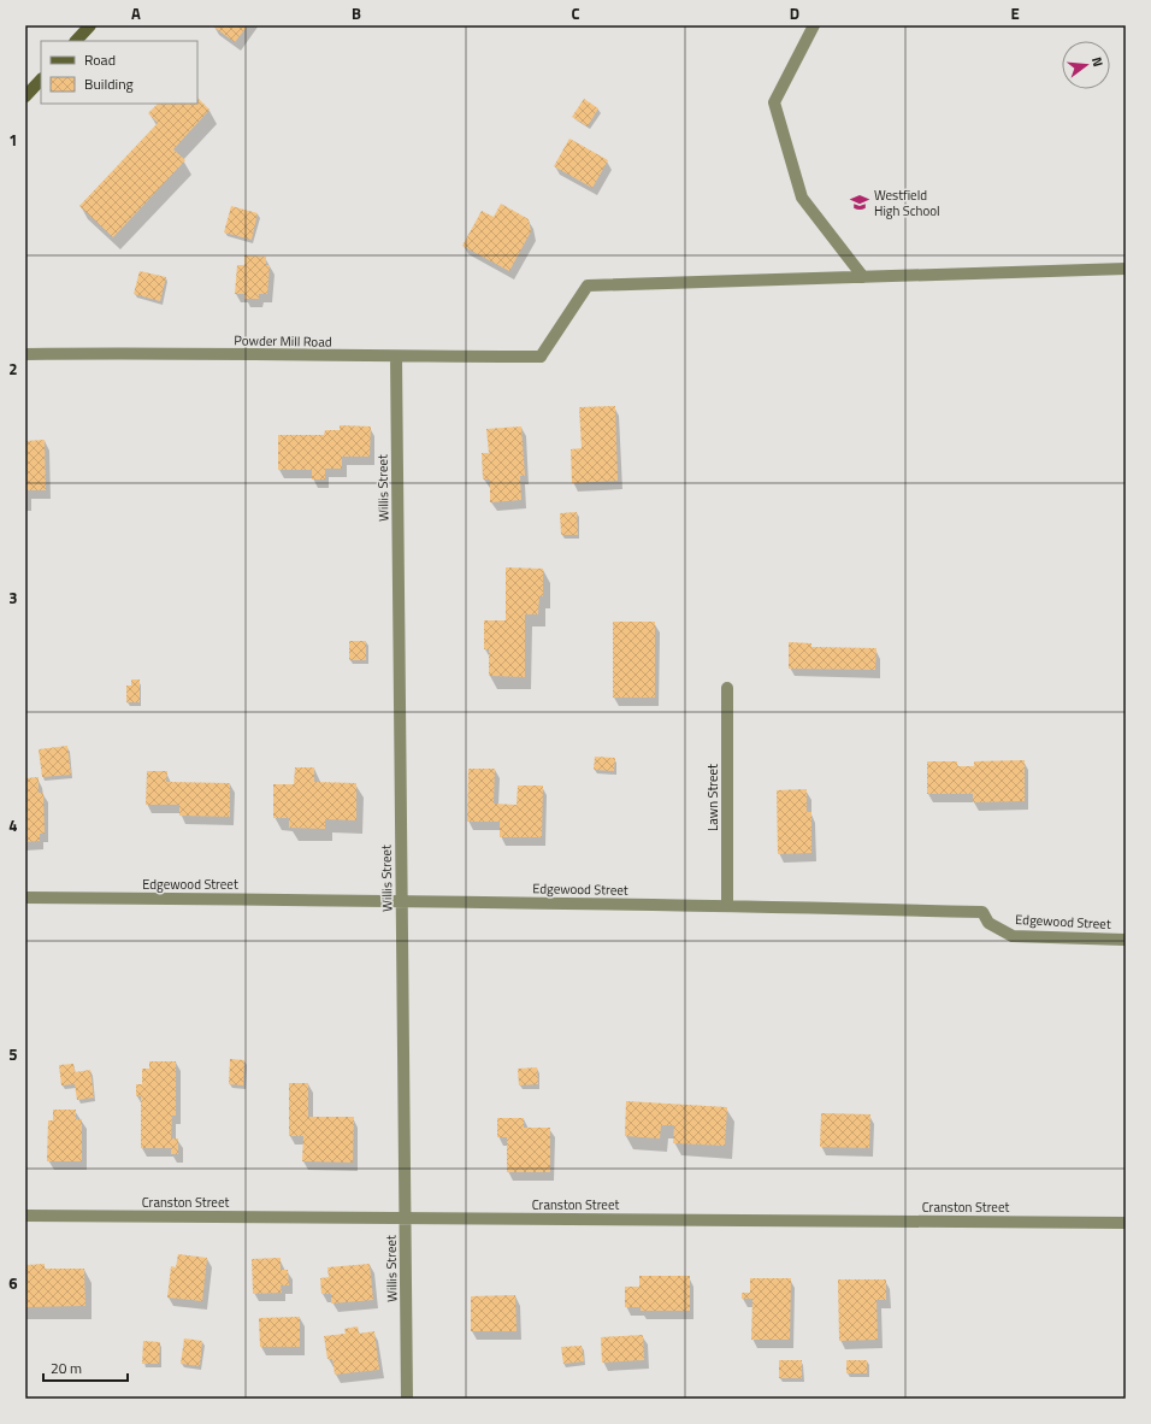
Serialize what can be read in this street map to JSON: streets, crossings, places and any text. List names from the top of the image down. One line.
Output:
{"streets":{"street":["Powder Mill Road","Willis Street","Lawn Street","Edgewood Street","Cranston Street"]},"crossings":[["Powder Mill Road","Willis Street"],["Willis Street","Edgewood Street"],["Willis Street","Cranston Street"],["Lawn Street","Edgewood Street"]],"places":{"school or university":["Westfield High School"]},"legend":["Road","Building"],"scale_bar":"20 m","north":"right","grid":{"columns":["A","B","C","D","E"],"rows":["1","2","3","4","5","6"]}}
